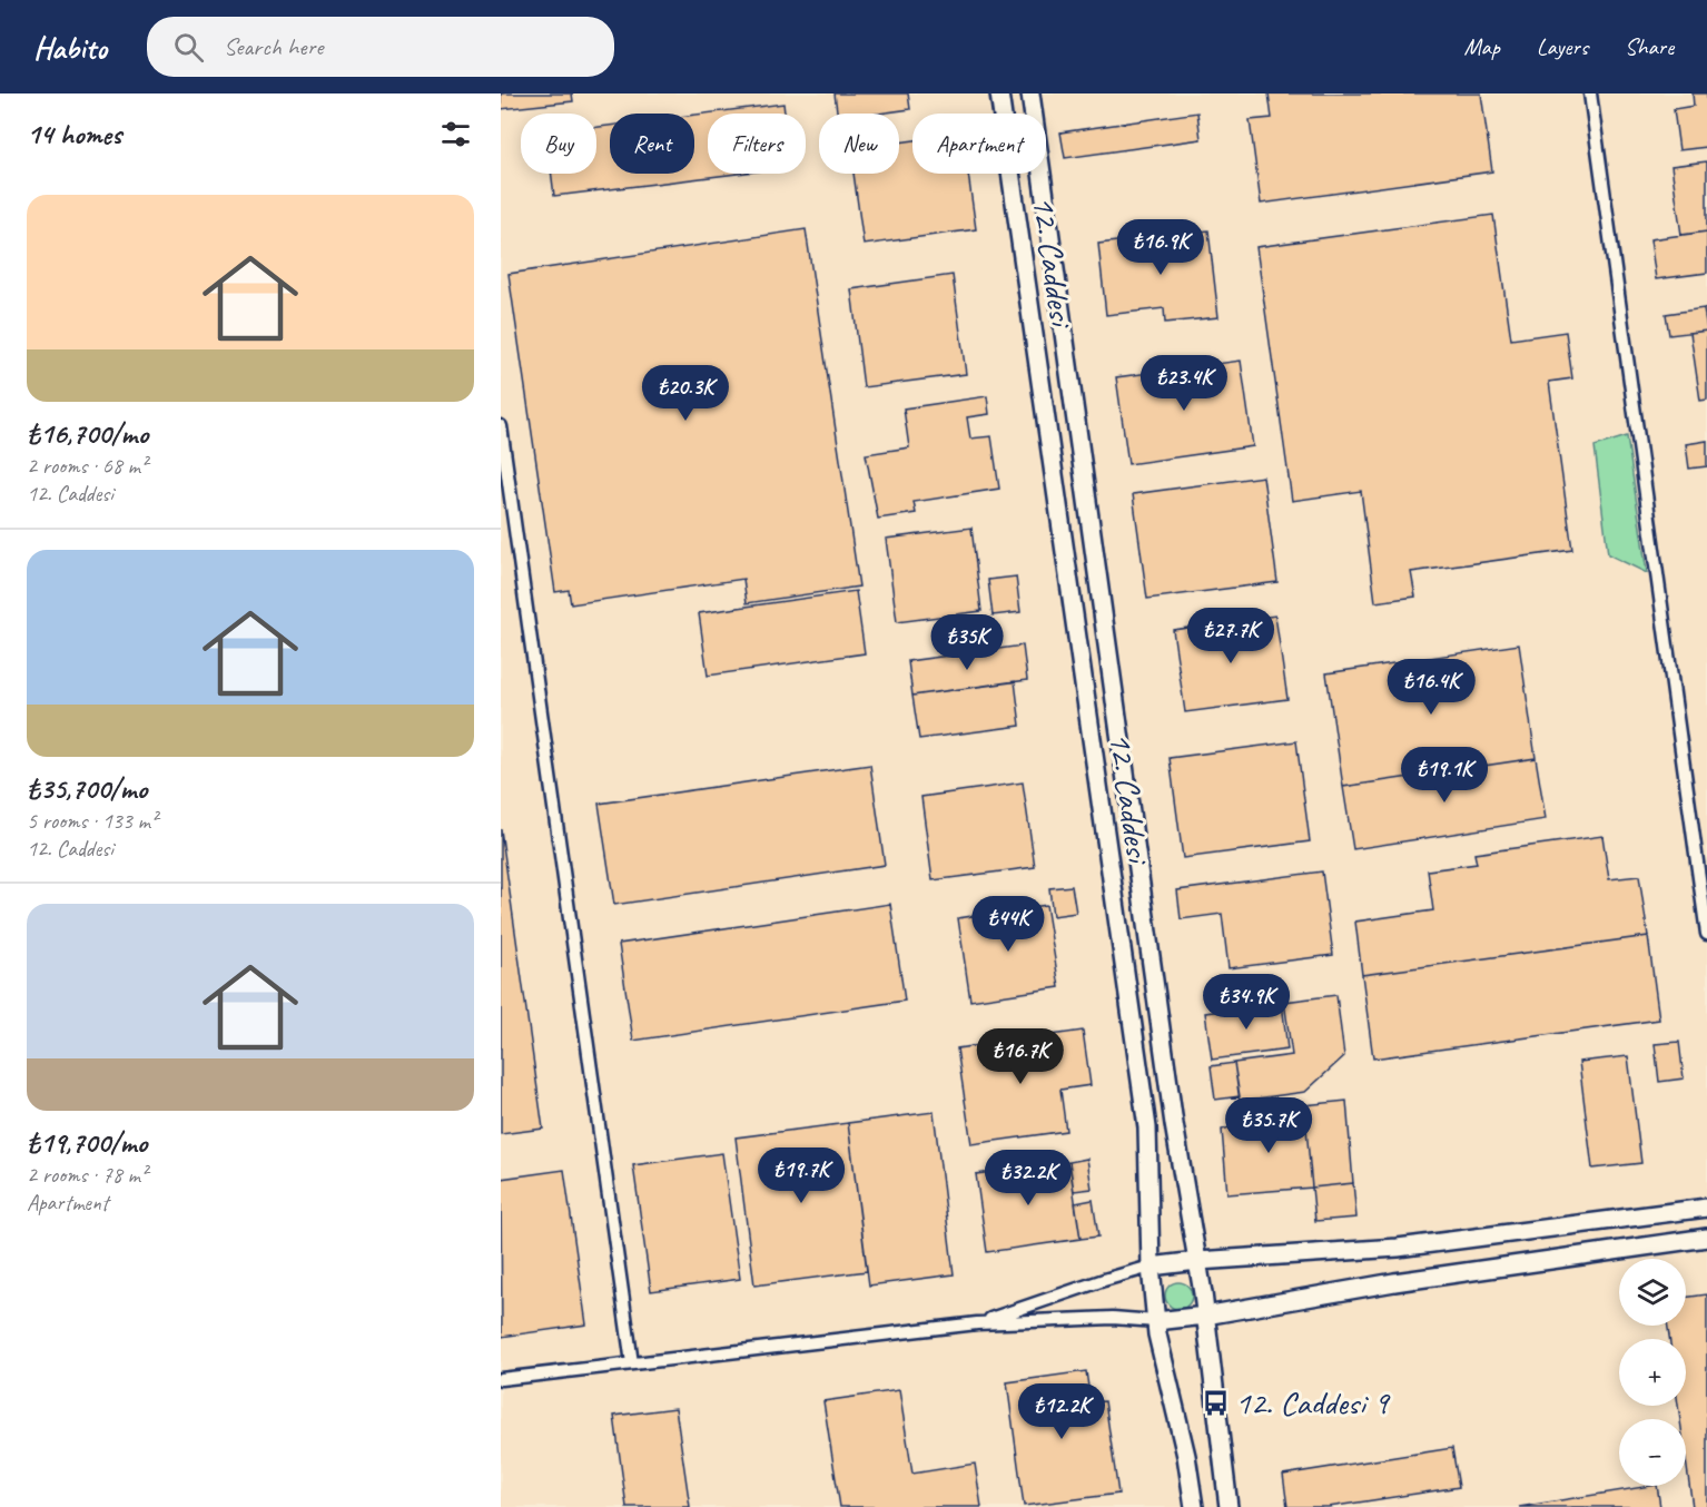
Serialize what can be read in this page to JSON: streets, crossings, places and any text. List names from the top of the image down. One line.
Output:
{"streets":{"street":["12. Caddesi"]},"places":{"bus stop":["12. Caddesi 9"]},"page":{"header":"Habito","search":"Search here","nav":["Map","Layers","Share"],"heading":"14 homes","chip":["Buy","Rent","Filters","New","Apartment"],"list":[{"name":"₺16,700/mo","note":"2 rooms · 68 m² · 12. Caddesi"},{"name":"₺35,700/mo","note":"5 rooms · 133 m² · 12. Caddesi"},{"name":"₺19,700/mo","note":"2 rooms · 78 m² · Apartment"}],"price":["₺16.9K","₺23.4K","₺20.3K","₺27.7K","₺35K","₺16.4K","₺19.1K","₺44K","₺34.9K","₺16.7K","₺35.7K","₺19.7K","₺32.2K","₺12.2K"],"map_buttons":["+","−"]}}
